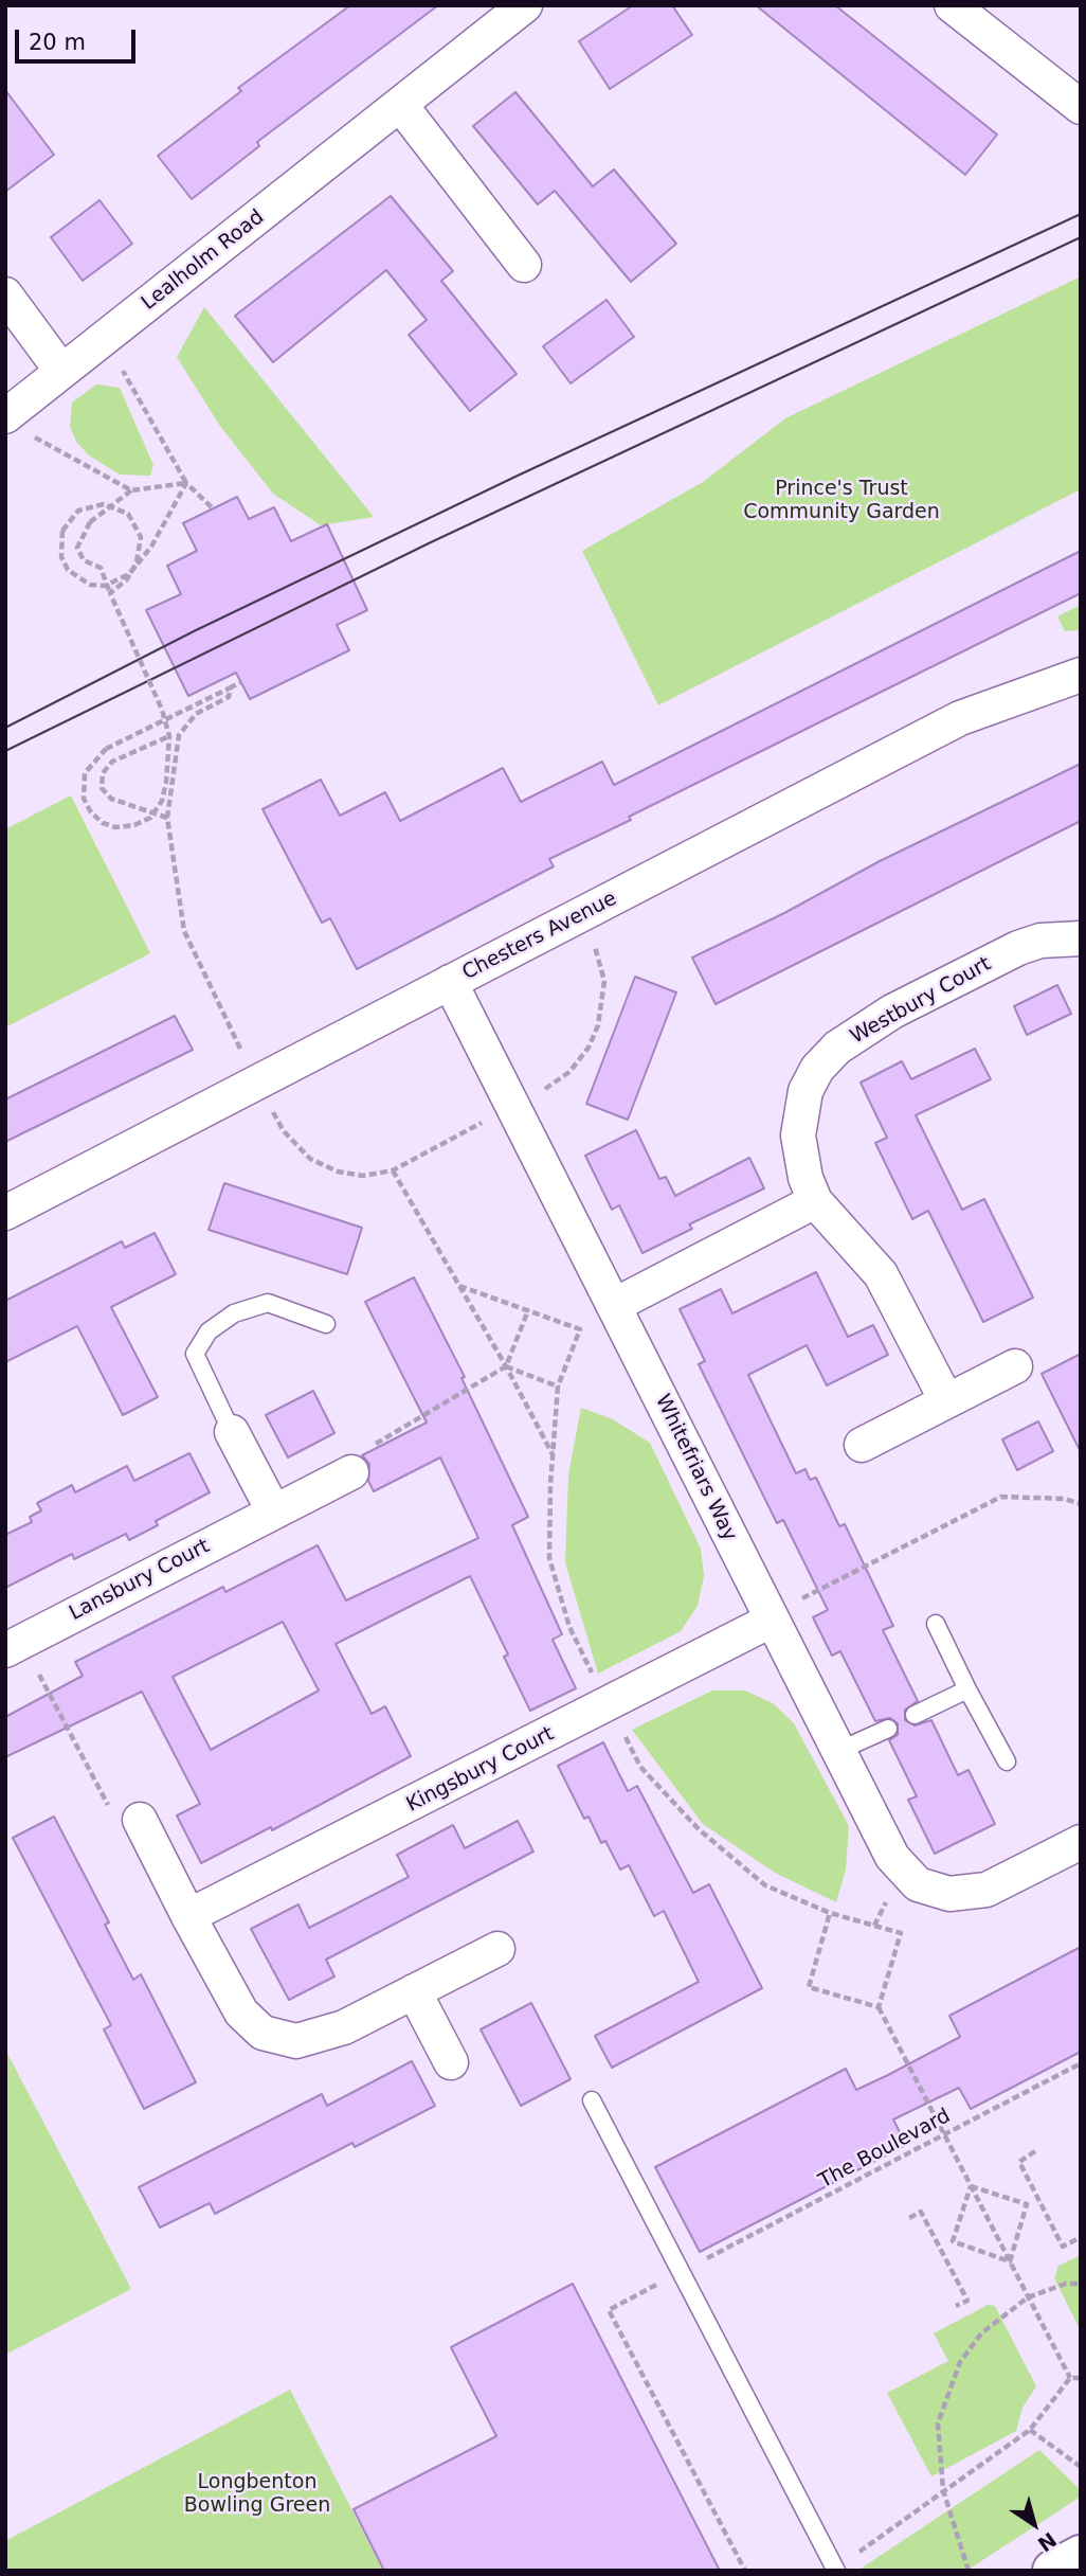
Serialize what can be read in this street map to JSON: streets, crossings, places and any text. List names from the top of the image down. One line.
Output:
{"streets":{"street":["Lealholm Road","Chesters Avenue","Westbury Court","Whitefriars Way","Lansbury Court","Kingsbury Court"],"path":["The Boulevard"]},"crossings":[["Chesters Avenue","Whitefriars Way"],["Whitefriars Way","Kingsbury Court"]],"parks":["Prince's Trust Community Garden","Longbenton Bowling Green"],"scale_bar":"20 m","north":"bottom right"}
